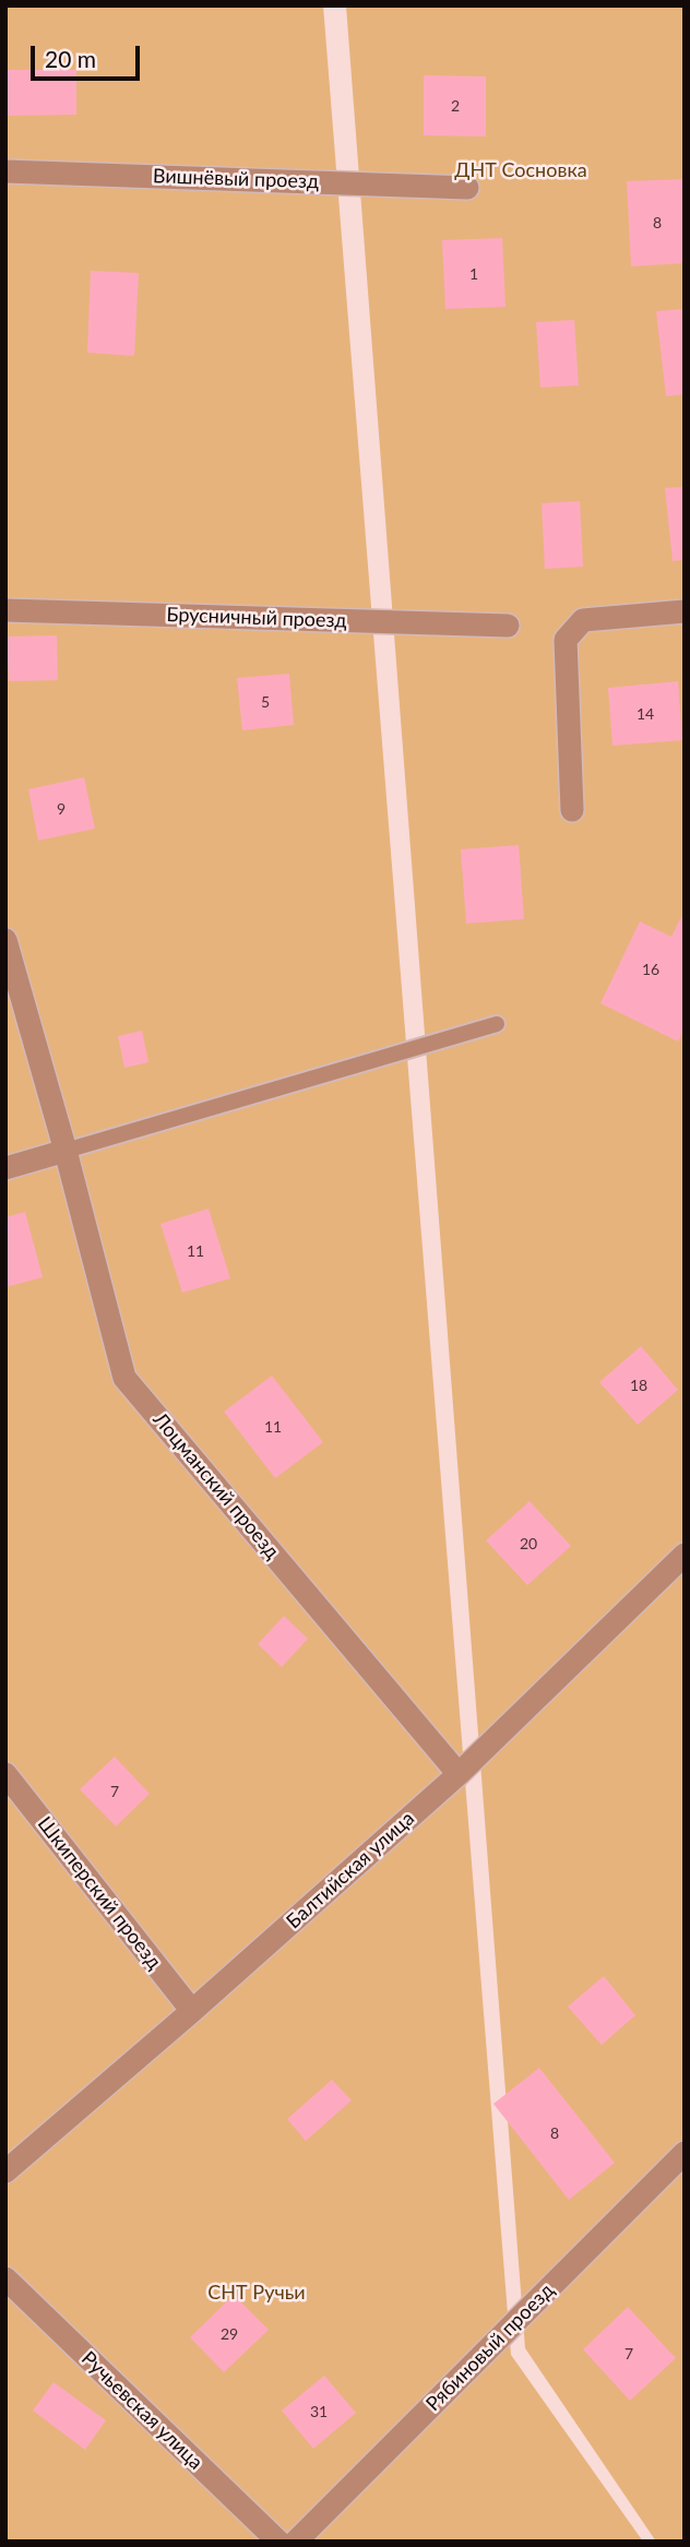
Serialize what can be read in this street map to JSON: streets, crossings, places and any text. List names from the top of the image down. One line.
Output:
{"streets":{"street":["Вишнёвый проезд","Брусничный проезд","Лоцманский проезд","Балтийская улица","Шкиперский проезд","Рябиновый проезд","Ручьевская улица"]},"crossings":[["Лоцманский проезд","Балтийская улица"],["Балтийская улица","Шкиперский проезд"]],"parks":["ДНТ Сосновка","СНТ Ручьи"],"house_numbers":["2","8","1","5","14","9","16","11","18","11","20","7","8","29","7","31"],"scale_bar":"20 m"}
